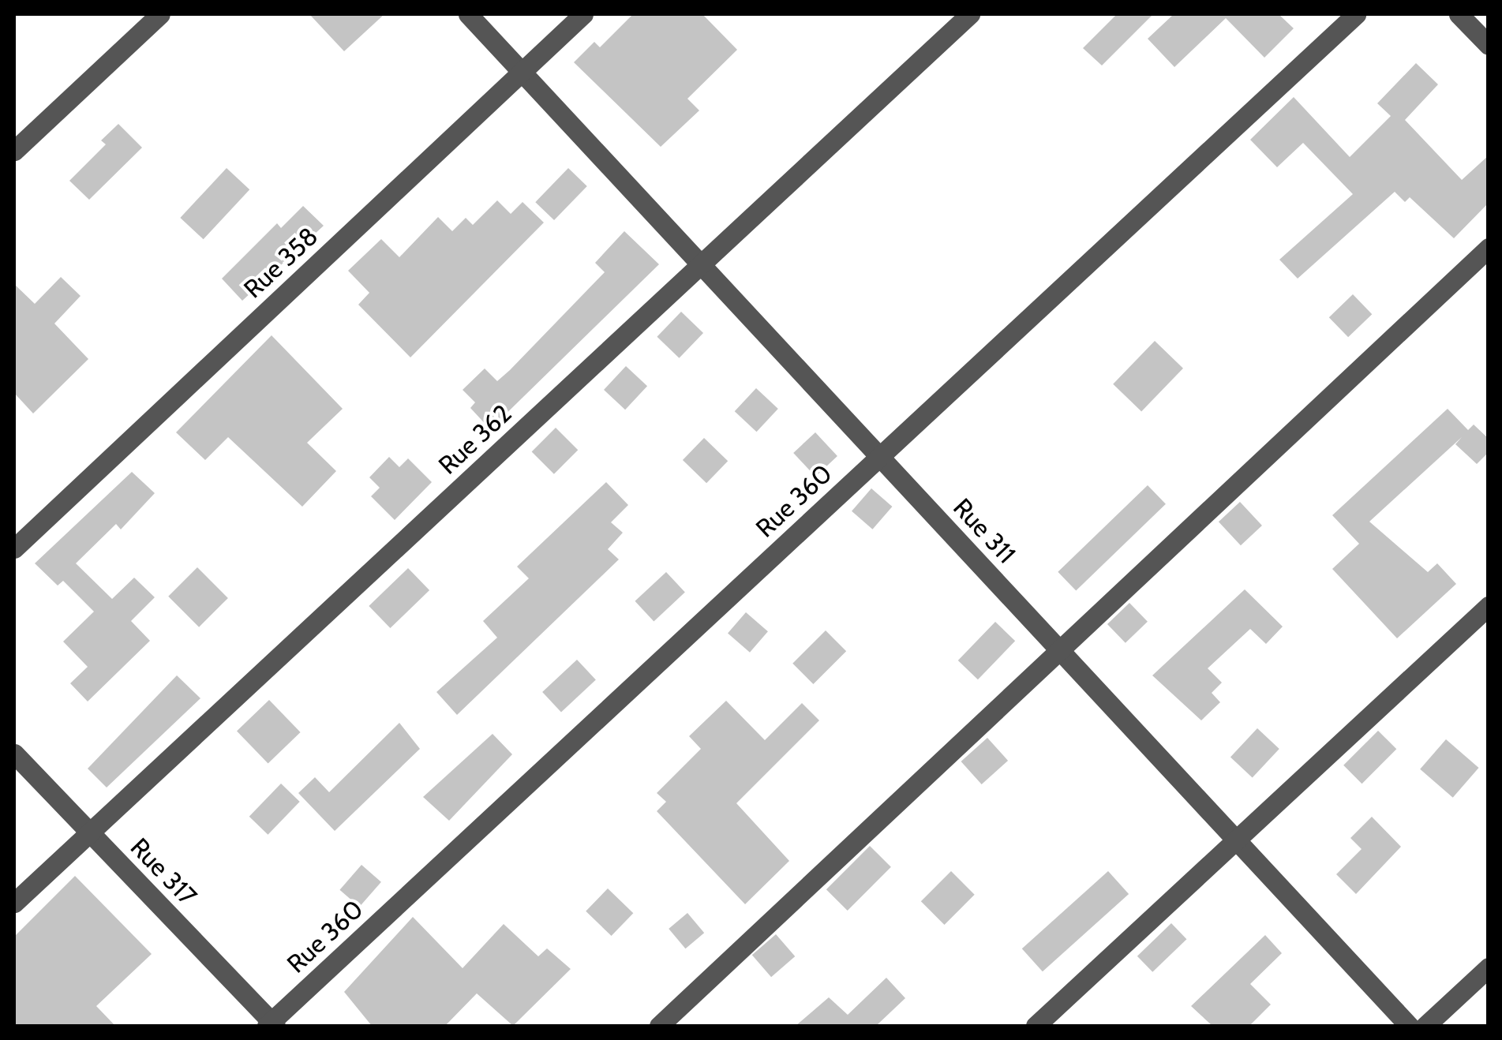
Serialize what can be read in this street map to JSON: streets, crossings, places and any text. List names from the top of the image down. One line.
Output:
{"streets":{"street":["Rue 358","Rue 362","Rue 360","Rue 311","Rue 317"]},"crossings":[["Rue 358","Rue 311"],["Rue 362","Rue 311"],["Rue 362","Rue 317"],["Rue 360","Rue 311"],["Rue 360","Rue 317"]]}
